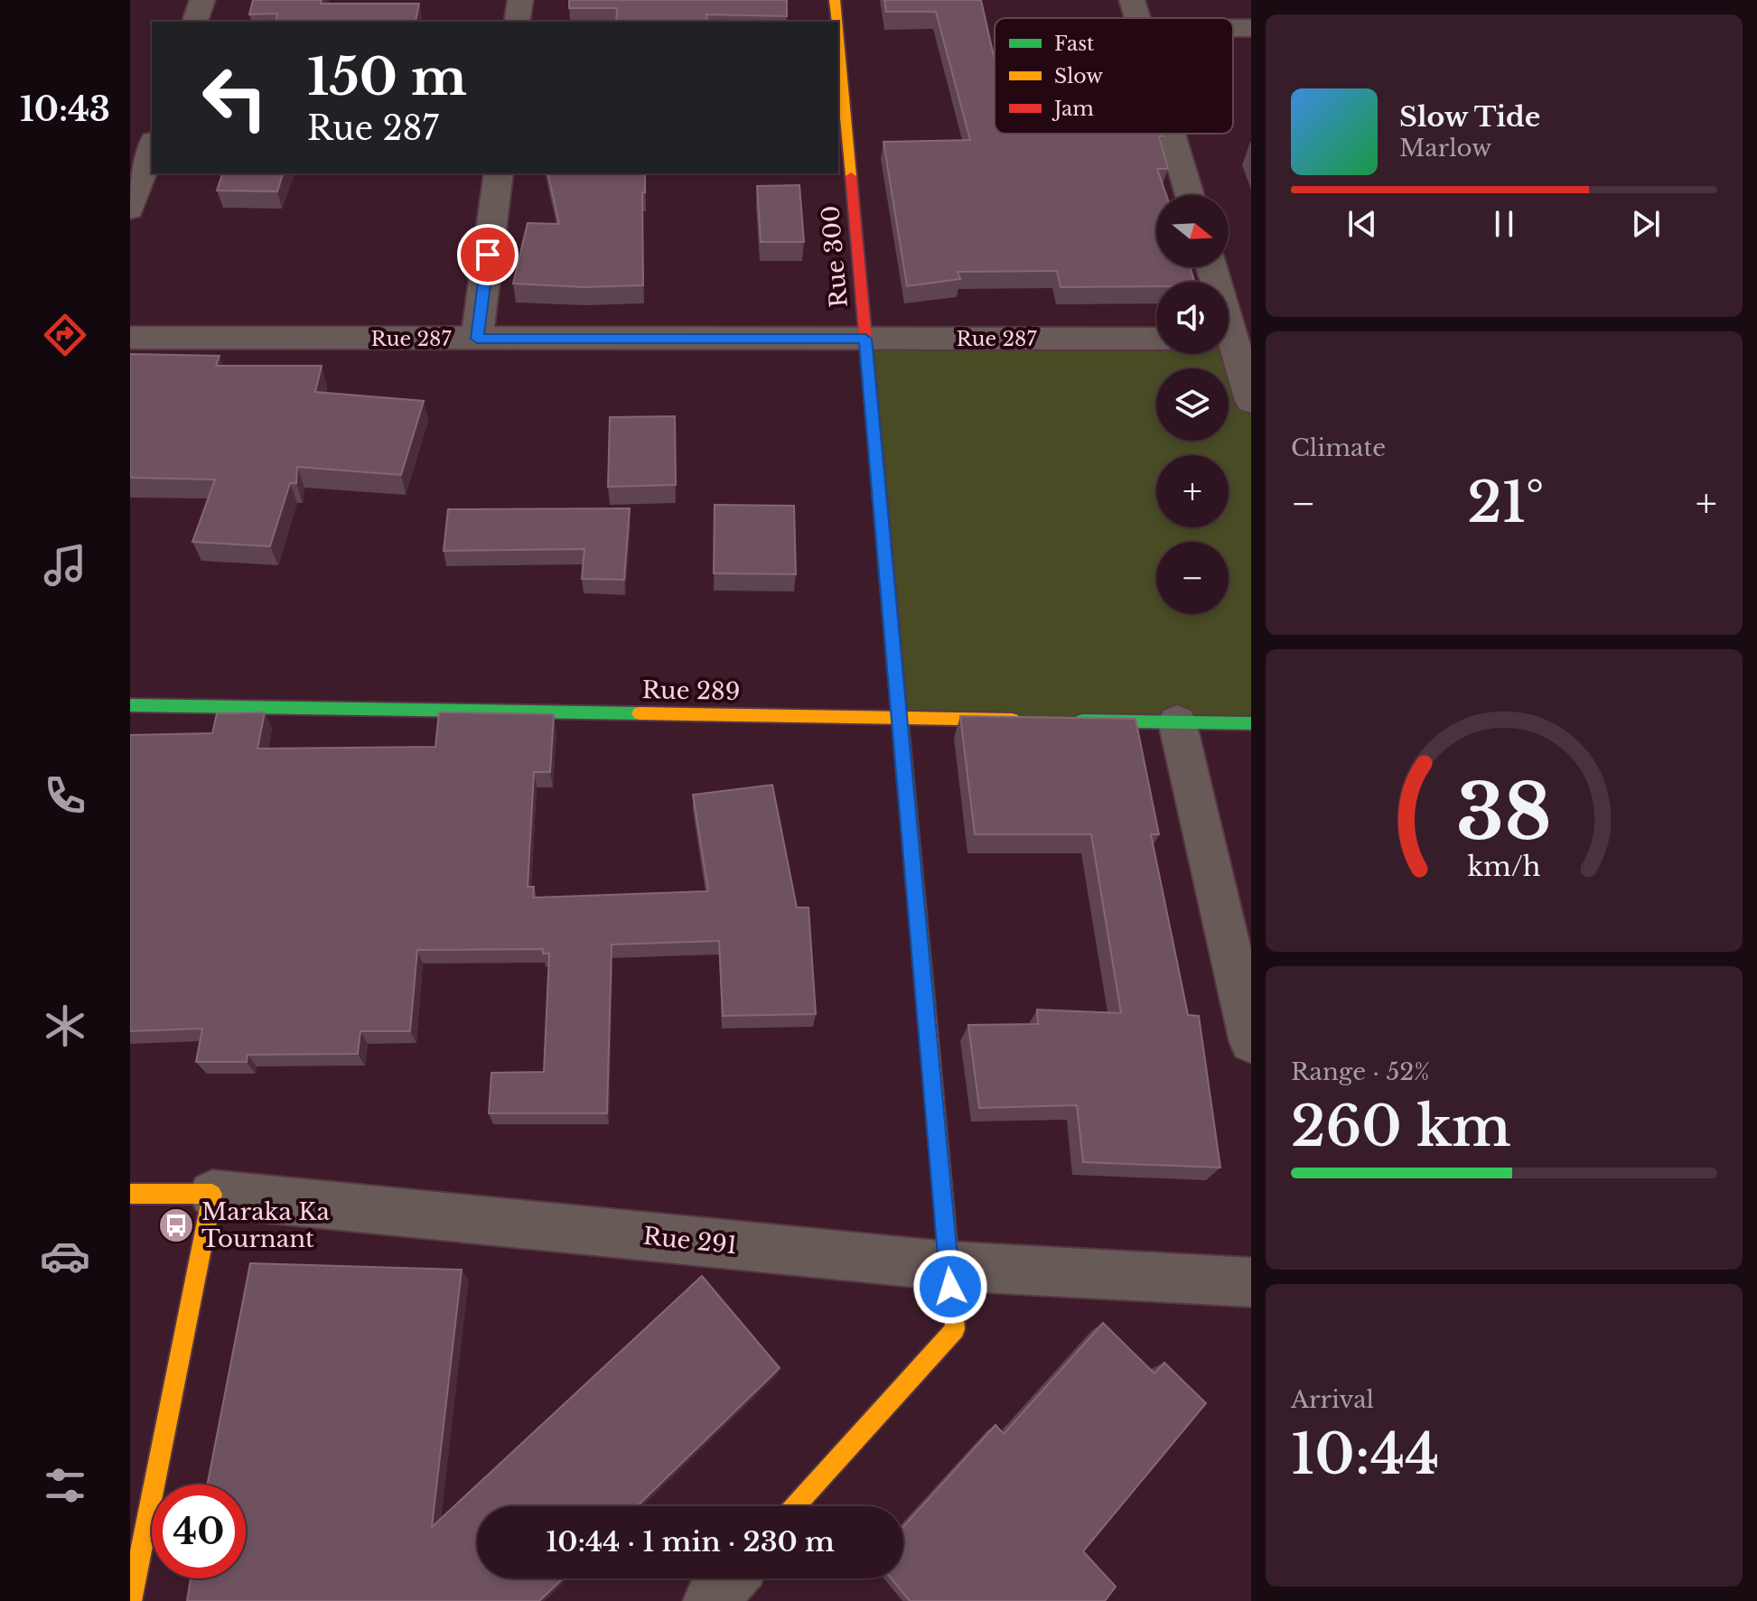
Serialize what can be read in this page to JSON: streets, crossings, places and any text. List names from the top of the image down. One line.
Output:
{"streets":{"street":["Rue 300","Rue 287","Rue 289","Rue 291"]},"crossings":[["Rue 300","Rue 287"],["Rue 300","Rue 289"],["Rue 300","Rue 291"]],"places":{"bus stop":["Maraka Ka Tournant"]},"legend":["Fast","Slow","Jam"],"north":"right","page":{"tabs":"10:43","turn":["150 m","Rue 287"],"song":["Slow Tide","Marlow"],"map_buttons":["+","−"],"tile":["Climate",["Range · 52%","260 km"],["Arrival","10:44"]],"heat":["−","21°","+"],"limit":"40","trip":"10:44 · 1 min · 230 m","gauge":["38","km/h"]}}
